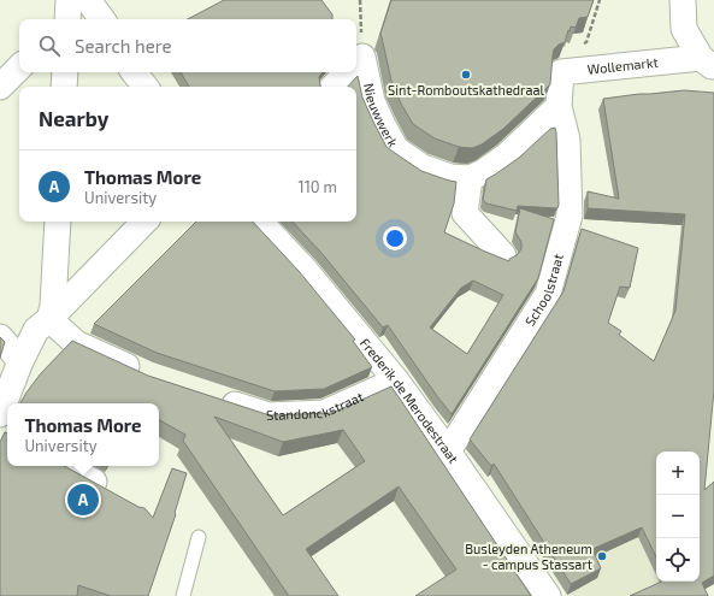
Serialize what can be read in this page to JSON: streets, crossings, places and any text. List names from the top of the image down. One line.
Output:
{"streets":{"street":["Wollemarkt","Nieuwwerk","Schoolstraat","Frederik de Merodestraat","Standonckstraat"]},"crossings":[["Schoolstraat","Frederik de Merodestraat"],["Frederik de Merodestraat","Standonckstraat"]],"places":["Sint-Romboutskathedraal","Busleyden Atheneum - campus Stassart"],"page":{"search":"Search here","heading":"Nearby","list":[{"mark":"A","name":"Thomas More","note":"University","value":"110 m"}],"popup":["Thomas More","University"],"map_buttons":["+","−"],"pins":"A"}}
